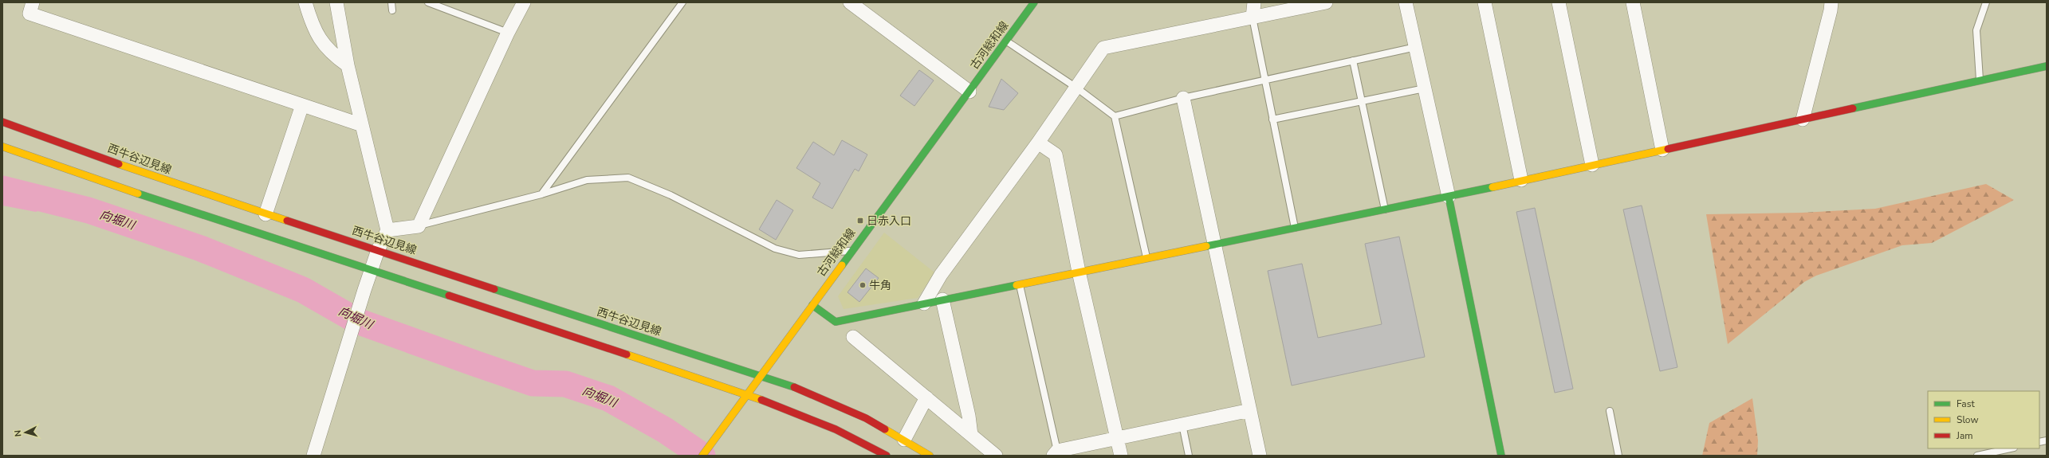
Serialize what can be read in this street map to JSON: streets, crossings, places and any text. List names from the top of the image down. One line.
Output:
{"streets":{"street":["古河総和線","西牛谷辺見線"]},"crossings":[["古河総和線","西牛谷辺見線"]],"water":["向堀川"],"places":{"transit":["日赤入口"],"other":["牛角"]},"legend":["Fast","Slow","Jam"],"north":"left"}
